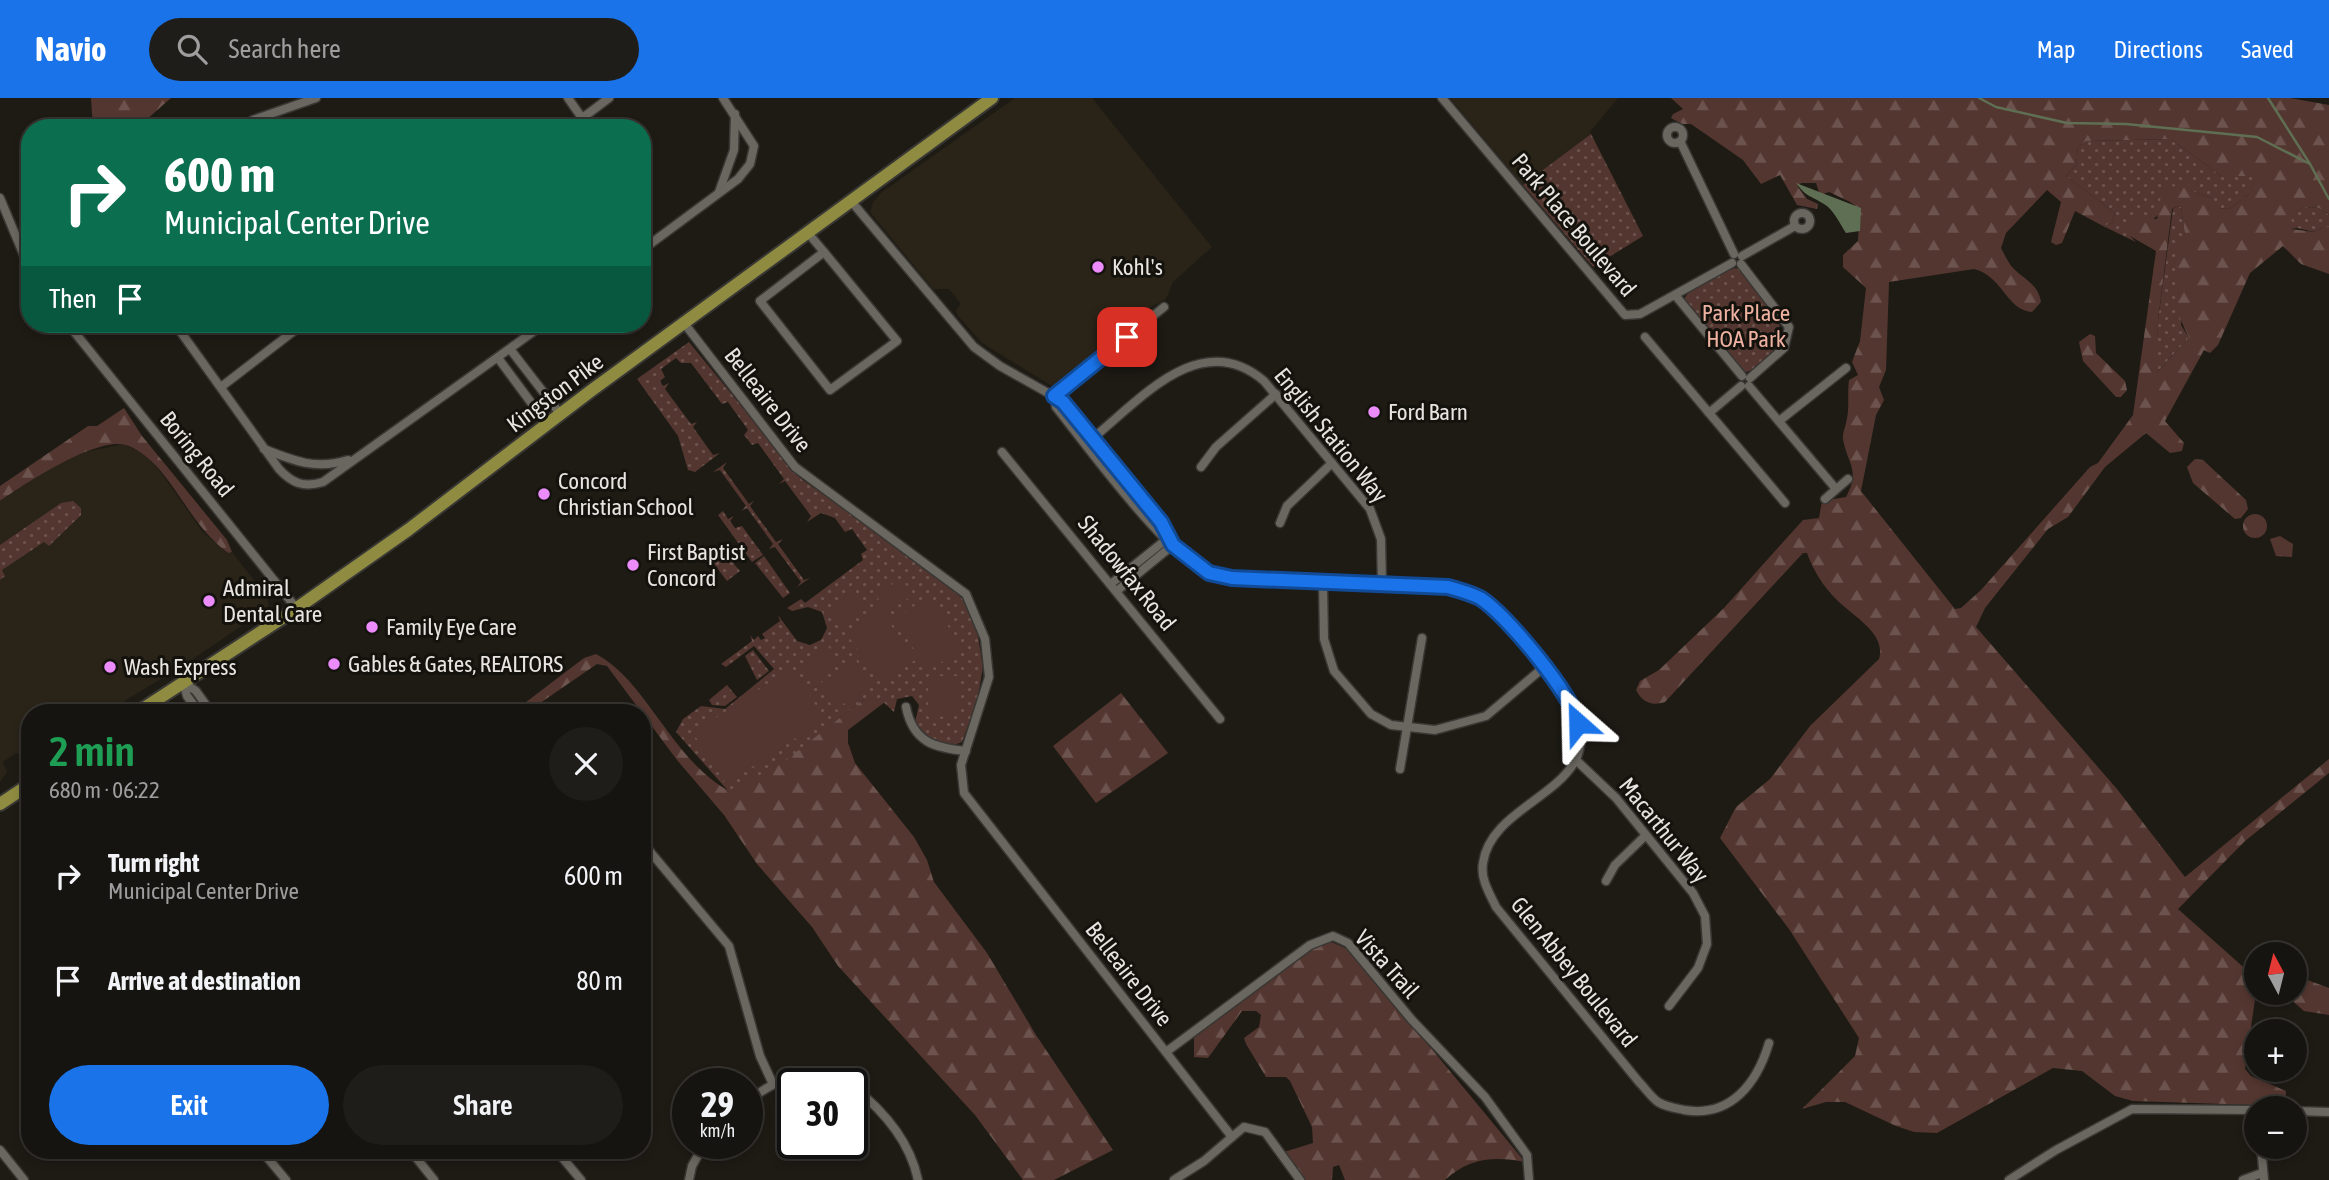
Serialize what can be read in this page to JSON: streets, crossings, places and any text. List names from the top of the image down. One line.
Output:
{"streets":{"main road":["Kingston Pike"],"street":["Park Place Boulevard","Belleaire Drive","English Station Way","Boring Road","Shadowfax Road","Macarthur Way","Vista Trail","Glen Abbey Boulevard"]},"crossings":[["Kingston Pike","Belleaire Drive"],["Kingston Pike","Boring Road"],["Belleaire Drive","Vista Trail"],["Macarthur Way","Glen Abbey Boulevard"]],"parks":["Park Place HOA Park"],"places":["Kohl's","Ford Barn","Concord Christian School","First Baptist Concord","Admiral Dental Care","Family Eye Care","Gables & Gates, REALTORS","Wash Express"],"north":"top","page":{"header":"Navio","search":"Search here","nav":["Map","Directions","Saved"],"turn":["600 m","Municipal Center Drive"],"then":"Then","heading":["2 min","680 m · 06:22"],"list":[{"name":"Turn right","note":"Municipal Center Drive","value":"600 m"},{"name":"Arrive at destination","value":"80 m"}],"map_buttons":["+","−"],"buttons":["Exit","Share"],"speed":"29 km/h","limit":"30"}}
